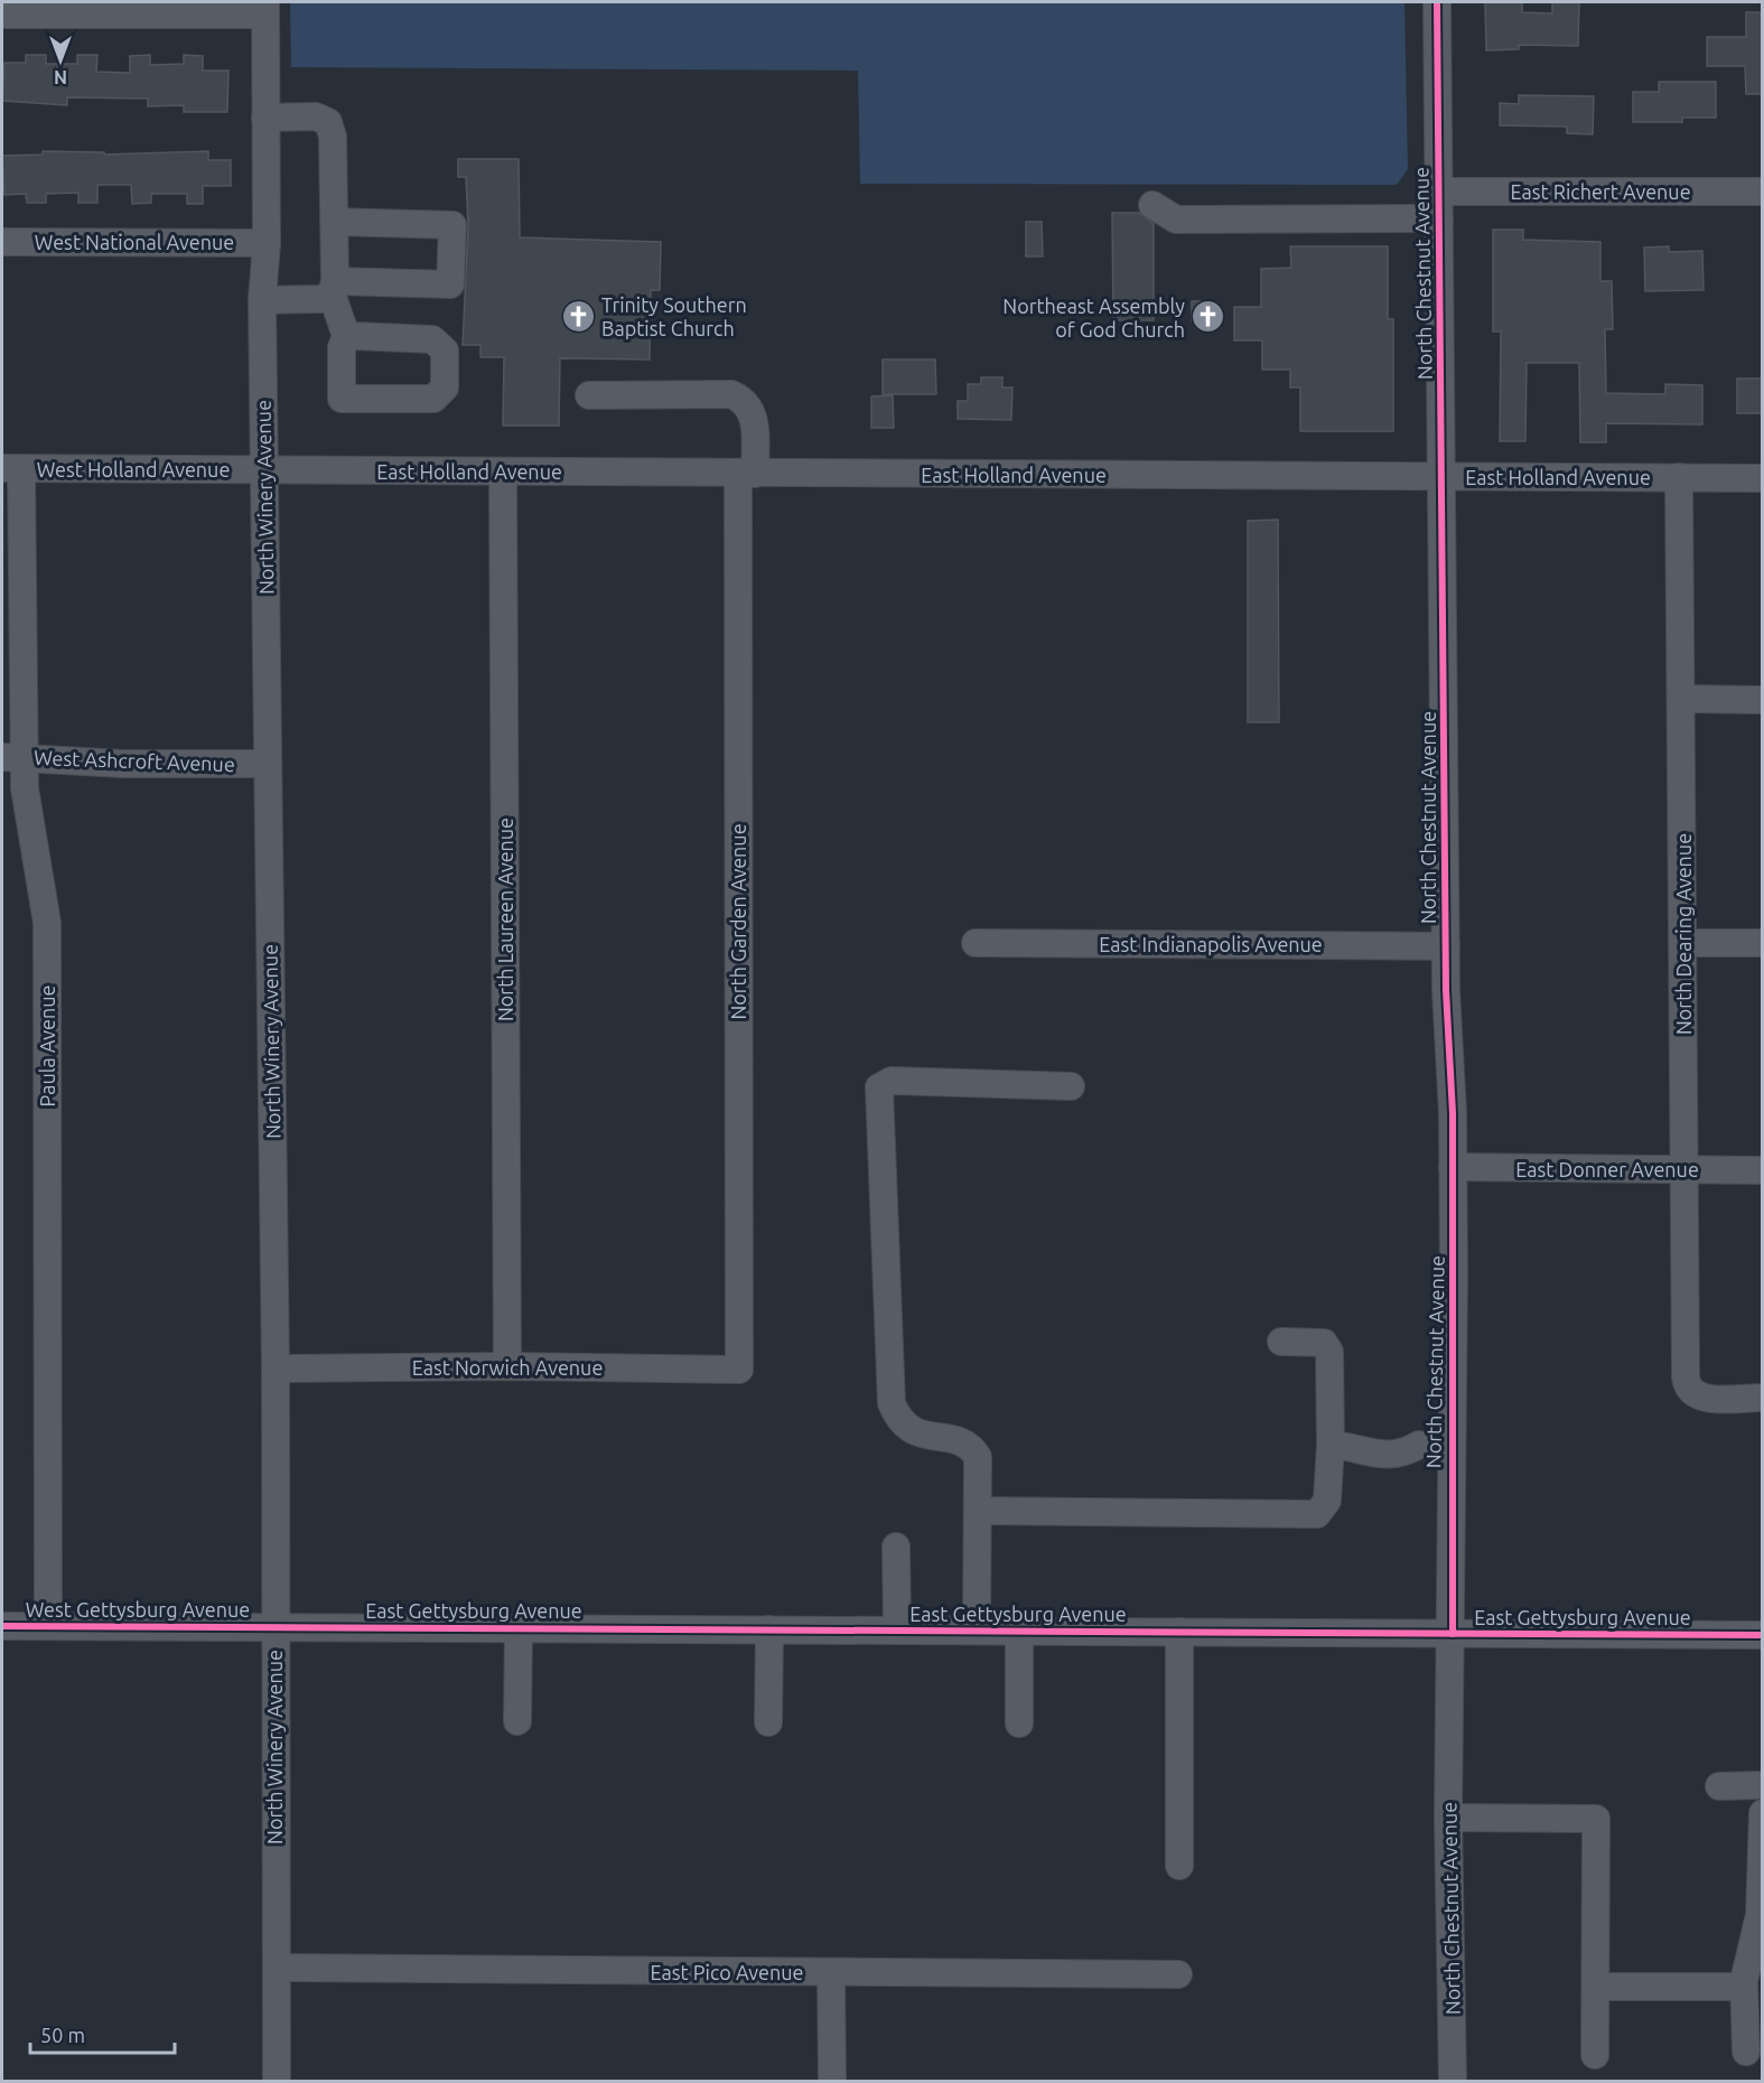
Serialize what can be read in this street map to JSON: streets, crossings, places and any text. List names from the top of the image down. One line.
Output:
{"streets":{"street":["East Richert Avenue","West National Avenue","North Chestnut Avenue","West Holland Avenue","East Holland Avenue","North Winery Avenue","West Ashcroft Avenue","North Laureen Avenue","North Garden Avenue","North Dearing Avenue","East Indianapolis Avenue","Paula Avenue","East Donner Avenue","East Norwich Avenue","West Gettysburg Avenue","East Gettysburg Avenue","East Pico Avenue"]},"crossings":[["East Richert Avenue","North Chestnut Avenue"],["West National Avenue","North Winery Avenue"],["North Chestnut Avenue","East Holland Avenue"],["North Chestnut Avenue","East Indianapolis Avenue"],["North Chestnut Avenue","East Donner Avenue"],["North Chestnut Avenue","East Gettysburg Avenue"],["West Holland Avenue","East Holland Avenue"],["West Holland Avenue","North Winery Avenue"],["West Holland Avenue","Paula Avenue"],["East Holland Avenue","North Winery Avenue"],["East Holland Avenue","North Laureen Avenue"],["East Holland Avenue","North Garden Avenue"],["East Holland Avenue","North Dearing Avenue"],["North Winery Avenue","West Ashcroft Avenue"],["North Winery Avenue","East Norwich Avenue"],["North Winery Avenue","West Gettysburg Avenue"],["North Winery Avenue","East Gettysburg Avenue"],["North Winery Avenue","East Pico Avenue"],["West Ashcroft Avenue","Paula Avenue"],["North Laureen Avenue","East Norwich Avenue"],["North Garden Avenue","East Norwich Avenue"],["North Dearing Avenue","East Donner Avenue"],["Paula Avenue","West Gettysburg Avenue"],["West Gettysburg Avenue","East Gettysburg Avenue"]],"places":{"church":["Trinity Southern Baptist Church","Northeast Assembly of God Church"]},"scale_bar":"50 m","north":"bottom"}
